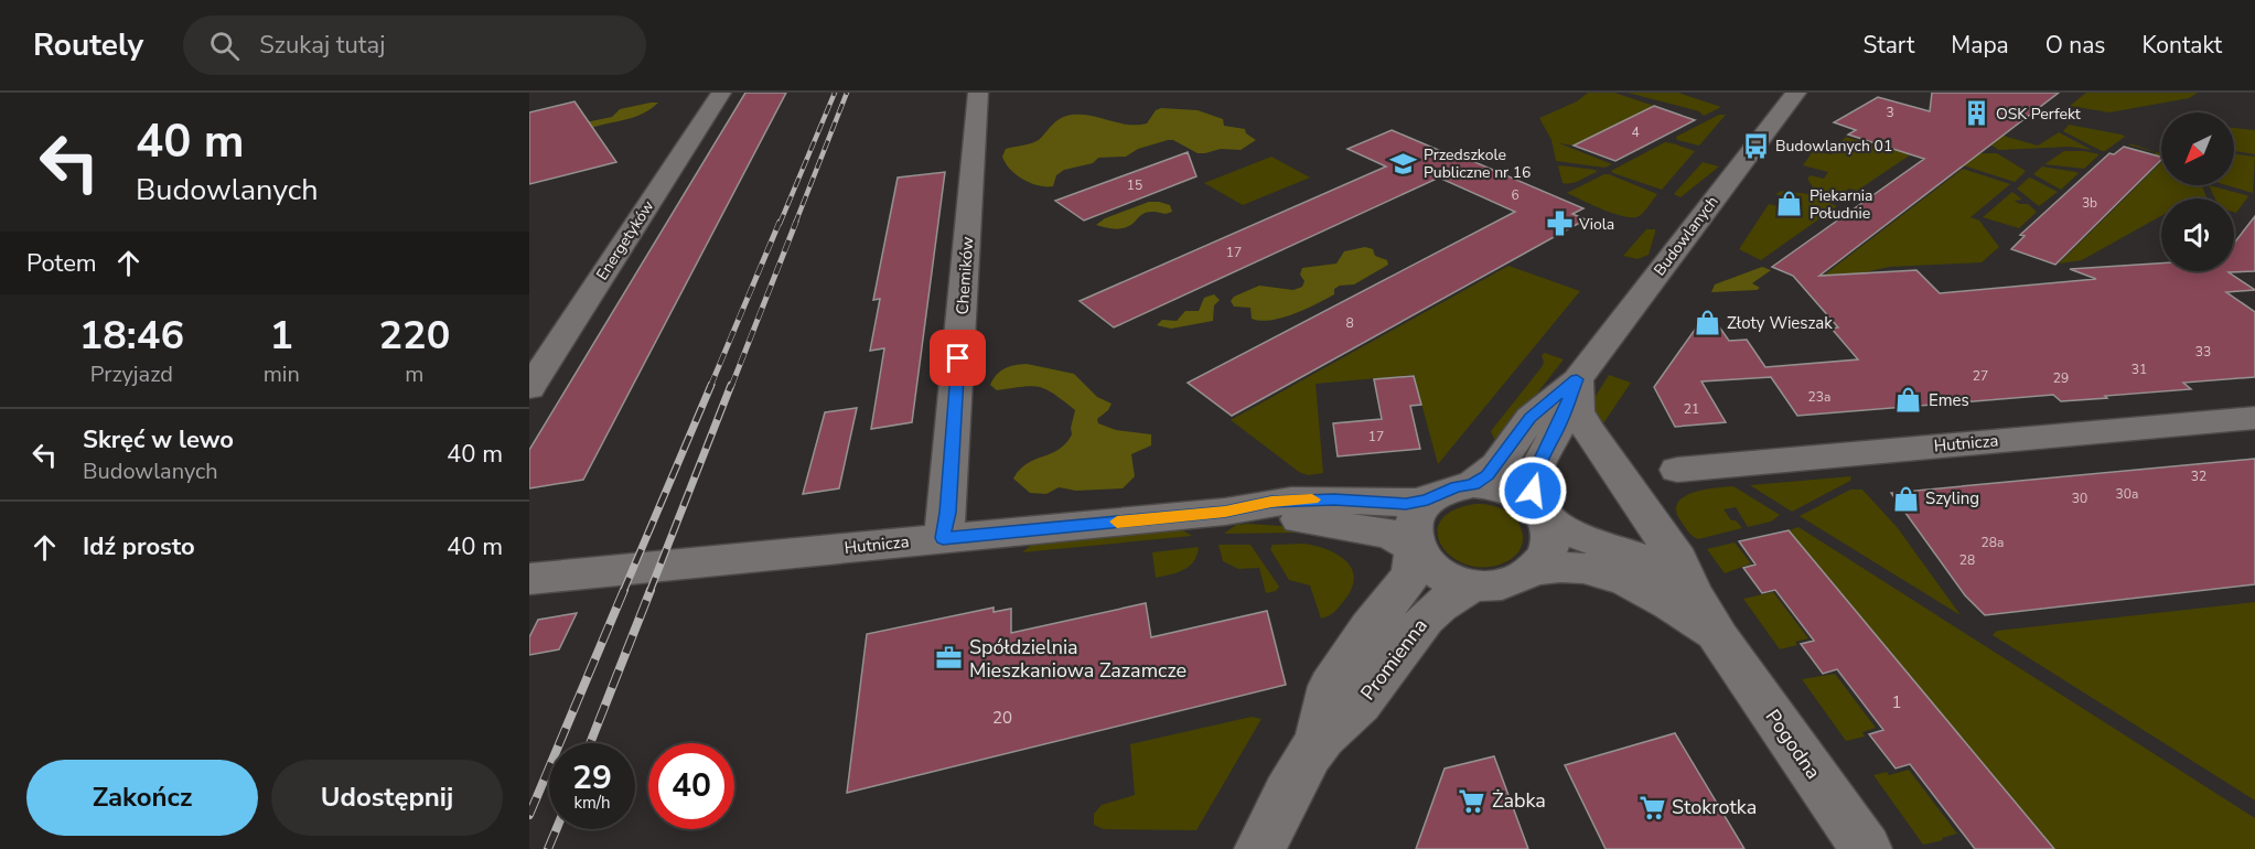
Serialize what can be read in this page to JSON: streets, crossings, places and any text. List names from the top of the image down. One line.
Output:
{"streets":{"street":["Budowlanych","Energetyków","Chemików","Hutnicza","Promienna","Pogodna"]},"crossings":[["Budowlanych","Hutnicza"],["Budowlanych","Promienna"],["Budowlanych","Pogodna"],["Chemików","Hutnicza"],["Hutnicza","Promienna"],["Hutnicza","Pogodna"],["Promienna","Pogodna"]],"places":{"building":["OSK Perfekt"],"bus stop":["Budowlanych 01"],"school or university":["Przedszkole Publiczne nr 16"],"shop":["Piekarnia Południe","Złoty Wieszak","Emes","Szyling"],"pharmacy":["Viola"],"office":["Spółdzielnia Mieszkaniowa Zazamcze"],"supermarket":["Żabka","Stokrotka"]},"house_numbers":["3","4","15","6","3b","17","8","33","31","27","29","23a","21","17","32","30a","30","28a","28","1","20"],"north":"bottom left","page":{"header":"Routely","search":"Szukaj tutaj","nav":["Start","Mapa","O nas","Kontakt"],"turn":["40 m","Budowlanych"],"then":"Potem","eta":["18:46","Przyjazd","1","min","220","m"],"list":[{"name":"Skręć w lewo","note":"Budowlanych","value":"40 m"},{"name":"Idź prosto","value":"40 m"}],"speed":"29 km/h","limit":"40","buttons":["Zakończ","Udostępnij"]}}
